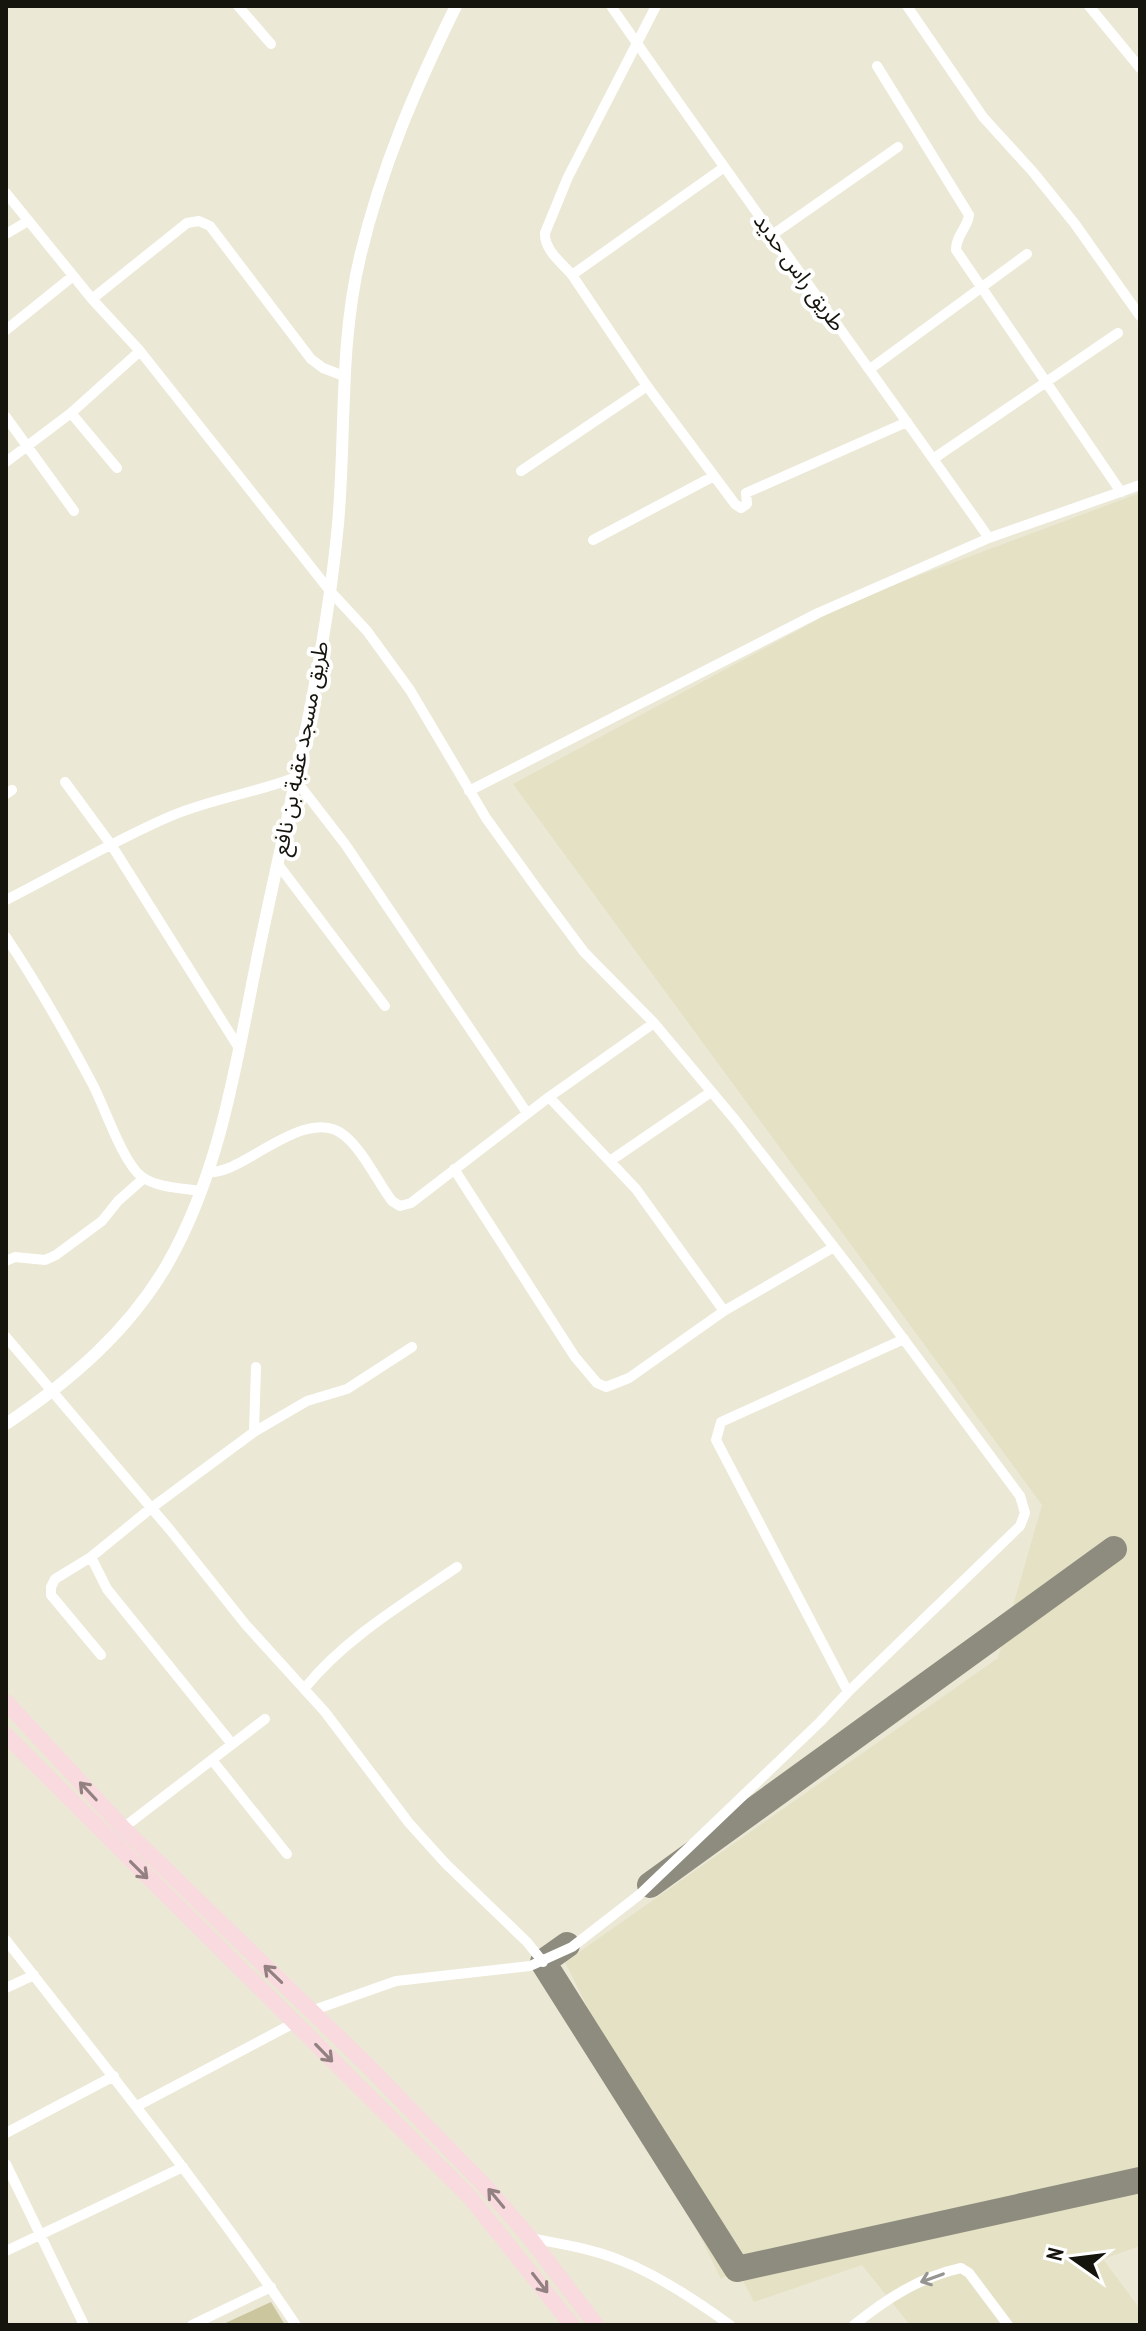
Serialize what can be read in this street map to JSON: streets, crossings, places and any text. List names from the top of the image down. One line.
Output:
{"streets":{"street":["طريق راس حديد","طريق مسجد عقبة بن نافع"]},"north":"left"}
